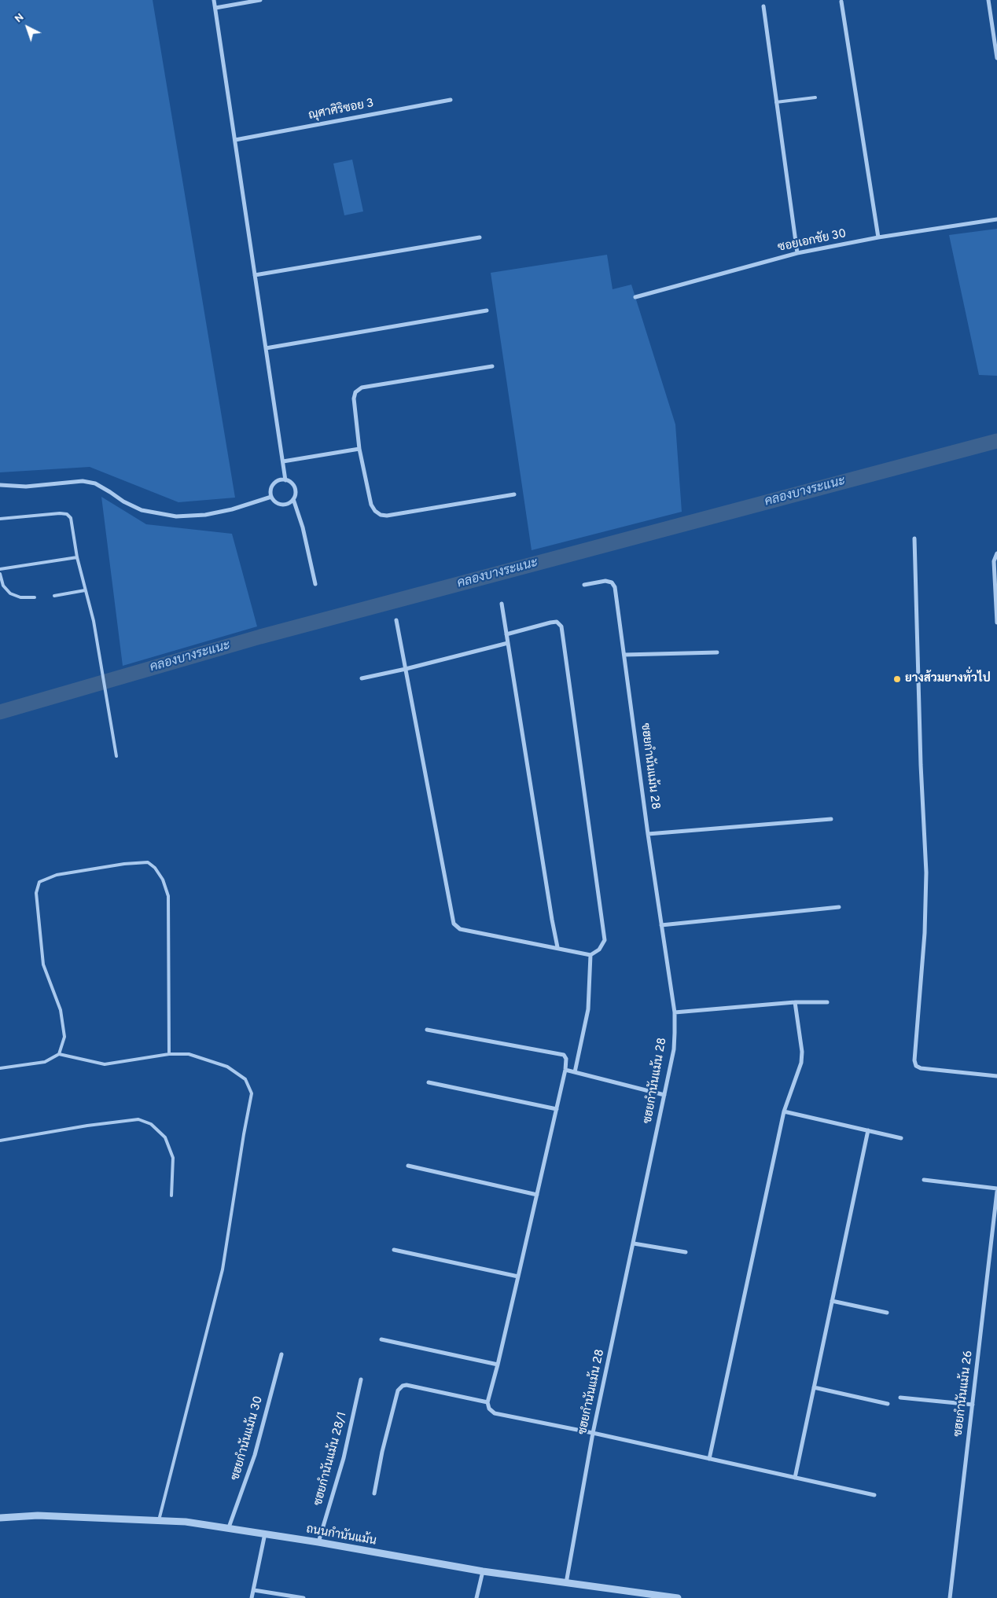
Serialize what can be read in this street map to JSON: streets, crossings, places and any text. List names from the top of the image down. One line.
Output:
{"streets":{"street":["ณุศาศิริซอย 3","ซอยเอกชัย 30","ซฮยกำนันแม้น 28","ซฮยกำนันแม้น 26","ซฮยกำนันแม้น 30","ซฮยกำนันแม้น 28/1","ถนนกำนันแม้น"]},"crossings":[["ซฮยกำนันแม้น 28","ถนนกำนันแม้น"],["ซฮยกำนันแม้น 30","ถนนกำนันแม้น"],["ซฮยกำนันแม้น 28/1","ถนนกำนันแม้น"]],"water":["คลองบางระแนะ"],"places":["ยางส้วมยางทั่วไป"],"north":"top left"}
